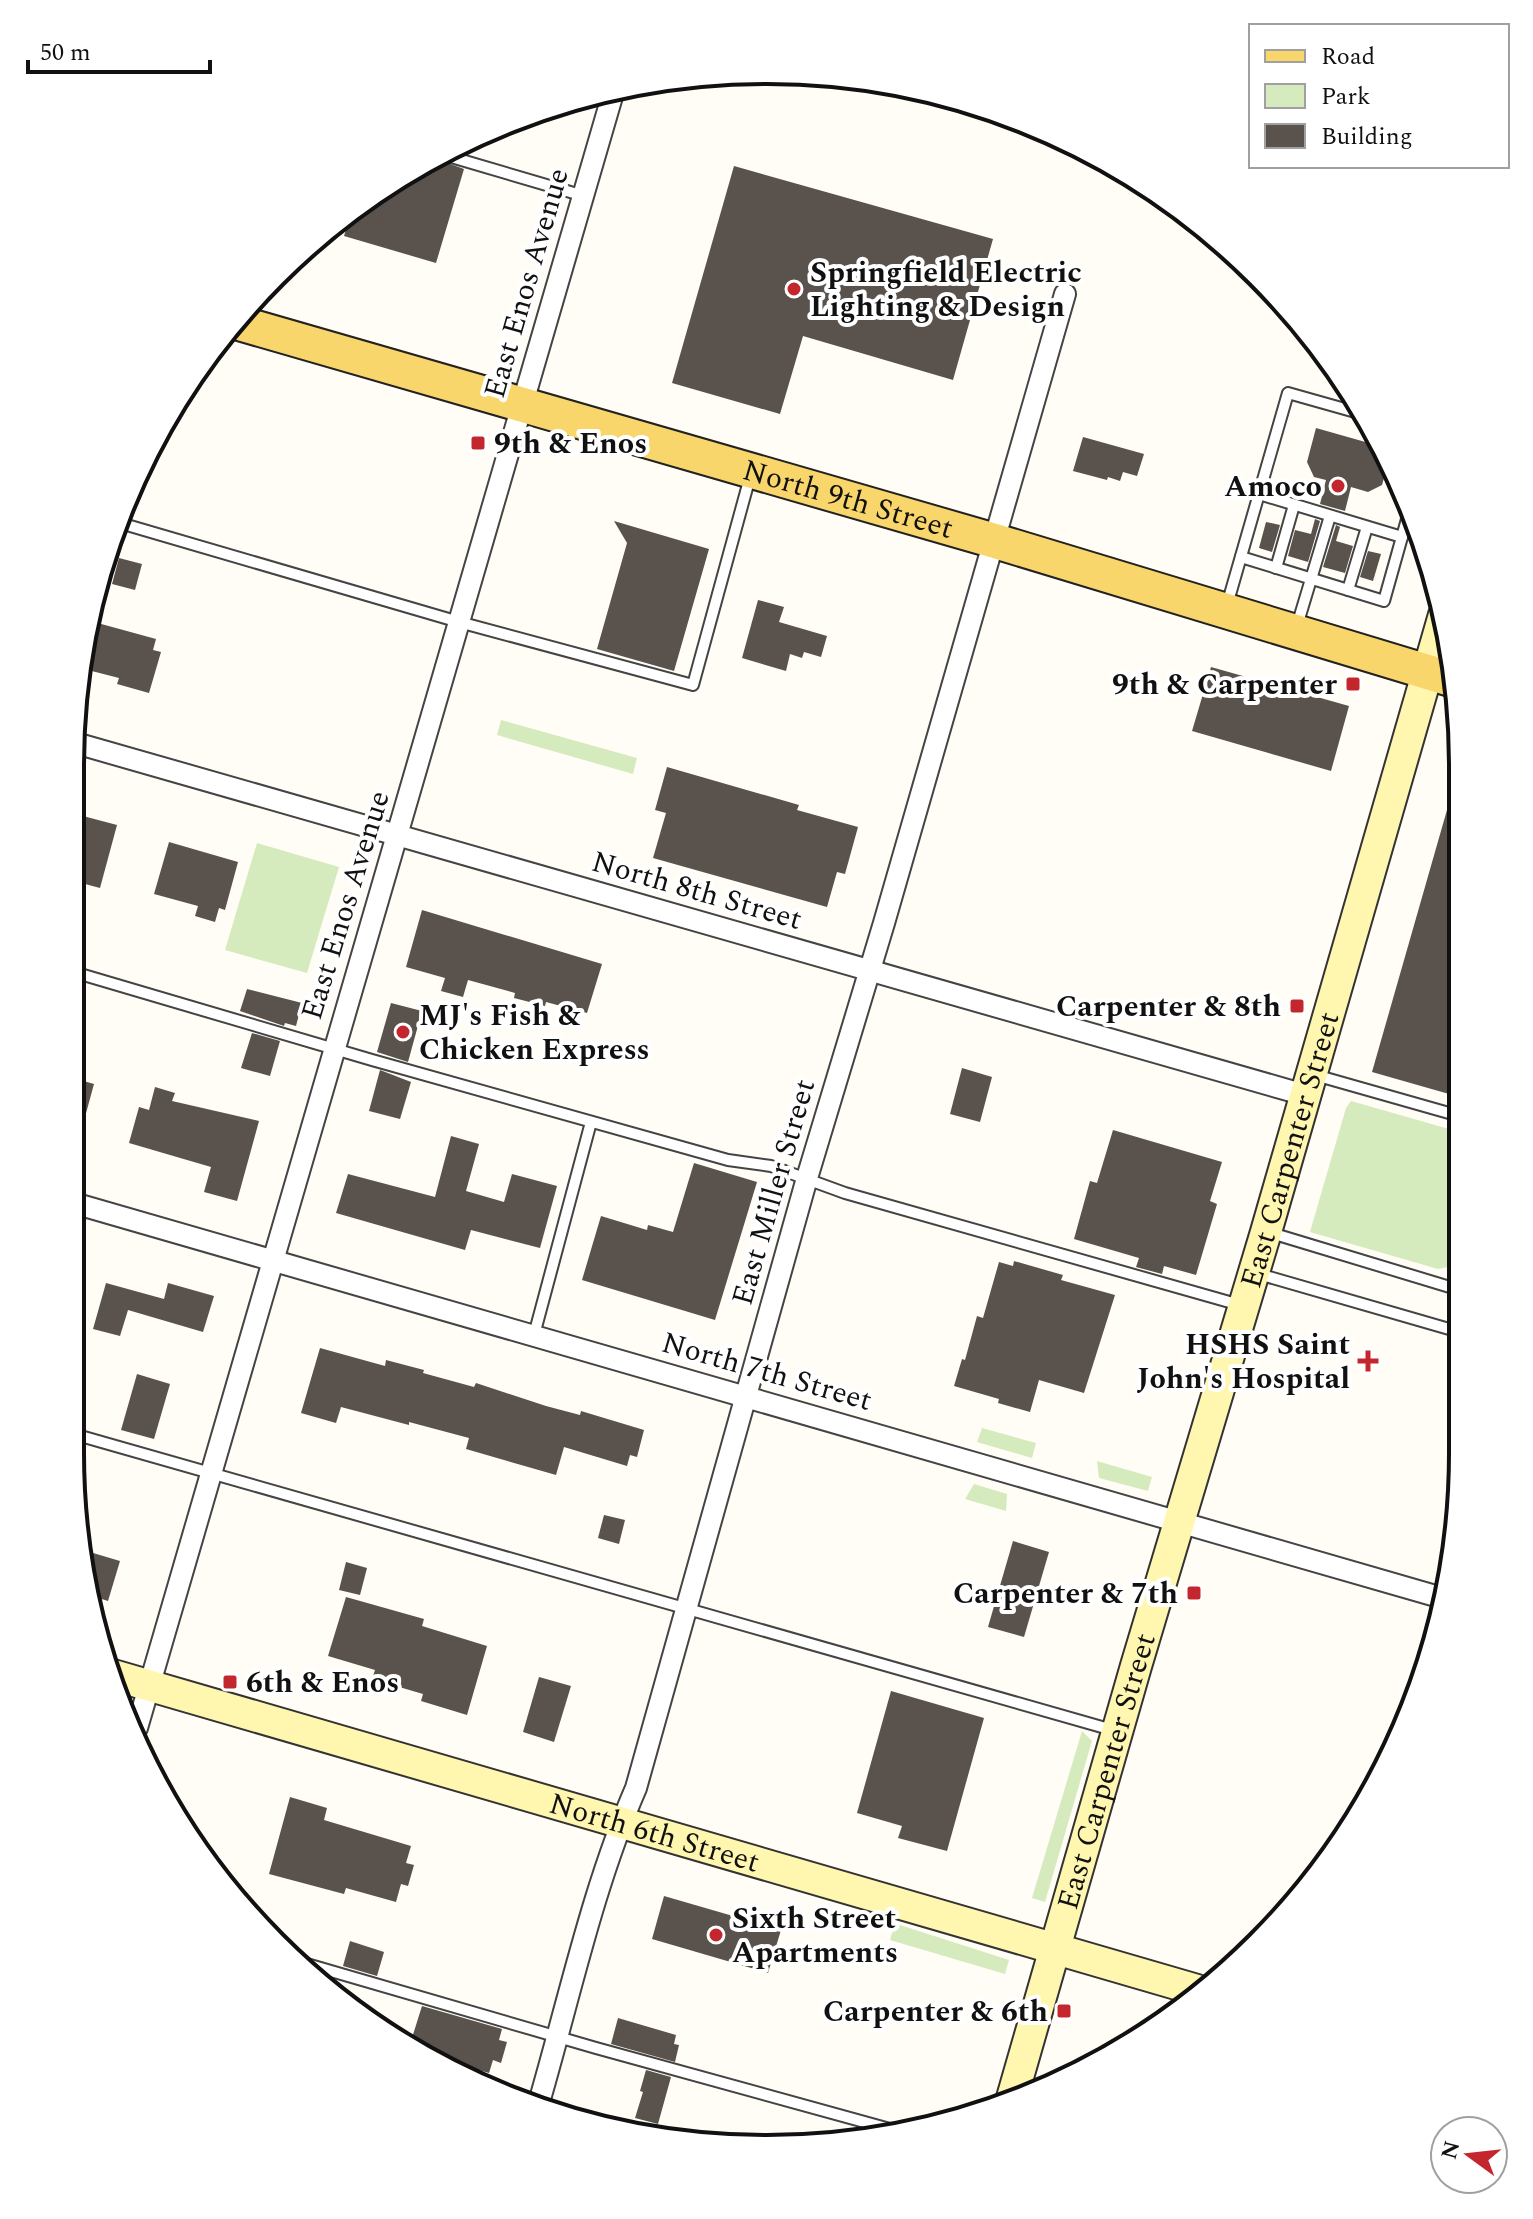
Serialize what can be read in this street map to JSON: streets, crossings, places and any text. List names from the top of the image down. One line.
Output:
{"streets":{"main road":["North 9th Street"],"street":["East Enos Avenue","North 8th Street","East Carpenter Street","East Miller Street","North 7th Street","North 6th Street"]},"crossings":[["East Enos Avenue","North 9th Street"],["East Enos Avenue","North 8th Street"],["East Enos Avenue","North 7th Street"],["East Enos Avenue","North 6th Street"],["North 9th Street","East Carpenter Street"],["North 9th Street","East Miller Street"],["North 8th Street","East Carpenter Street"],["North 8th Street","East Miller Street"],["East Carpenter Street","North 7th Street"],["East Carpenter Street","North 6th Street"],["East Miller Street","North 7th Street"],["East Miller Street","North 6th Street"]],"places":{"other":["Springfield Electric Lighting & Design","Amoco","MJ's Fish & Chicken Express","Sixth Street Apartments"],"transit":["9th & Enos","9th & Carpenter","Carpenter & 8th","Carpenter & 7th","6th & Enos","Carpenter & 6th"],"health":["HSHS Saint John's Hospital"]},"legend":["Road","Park","Building"],"scale_bar":"50 m","north":"left"}
